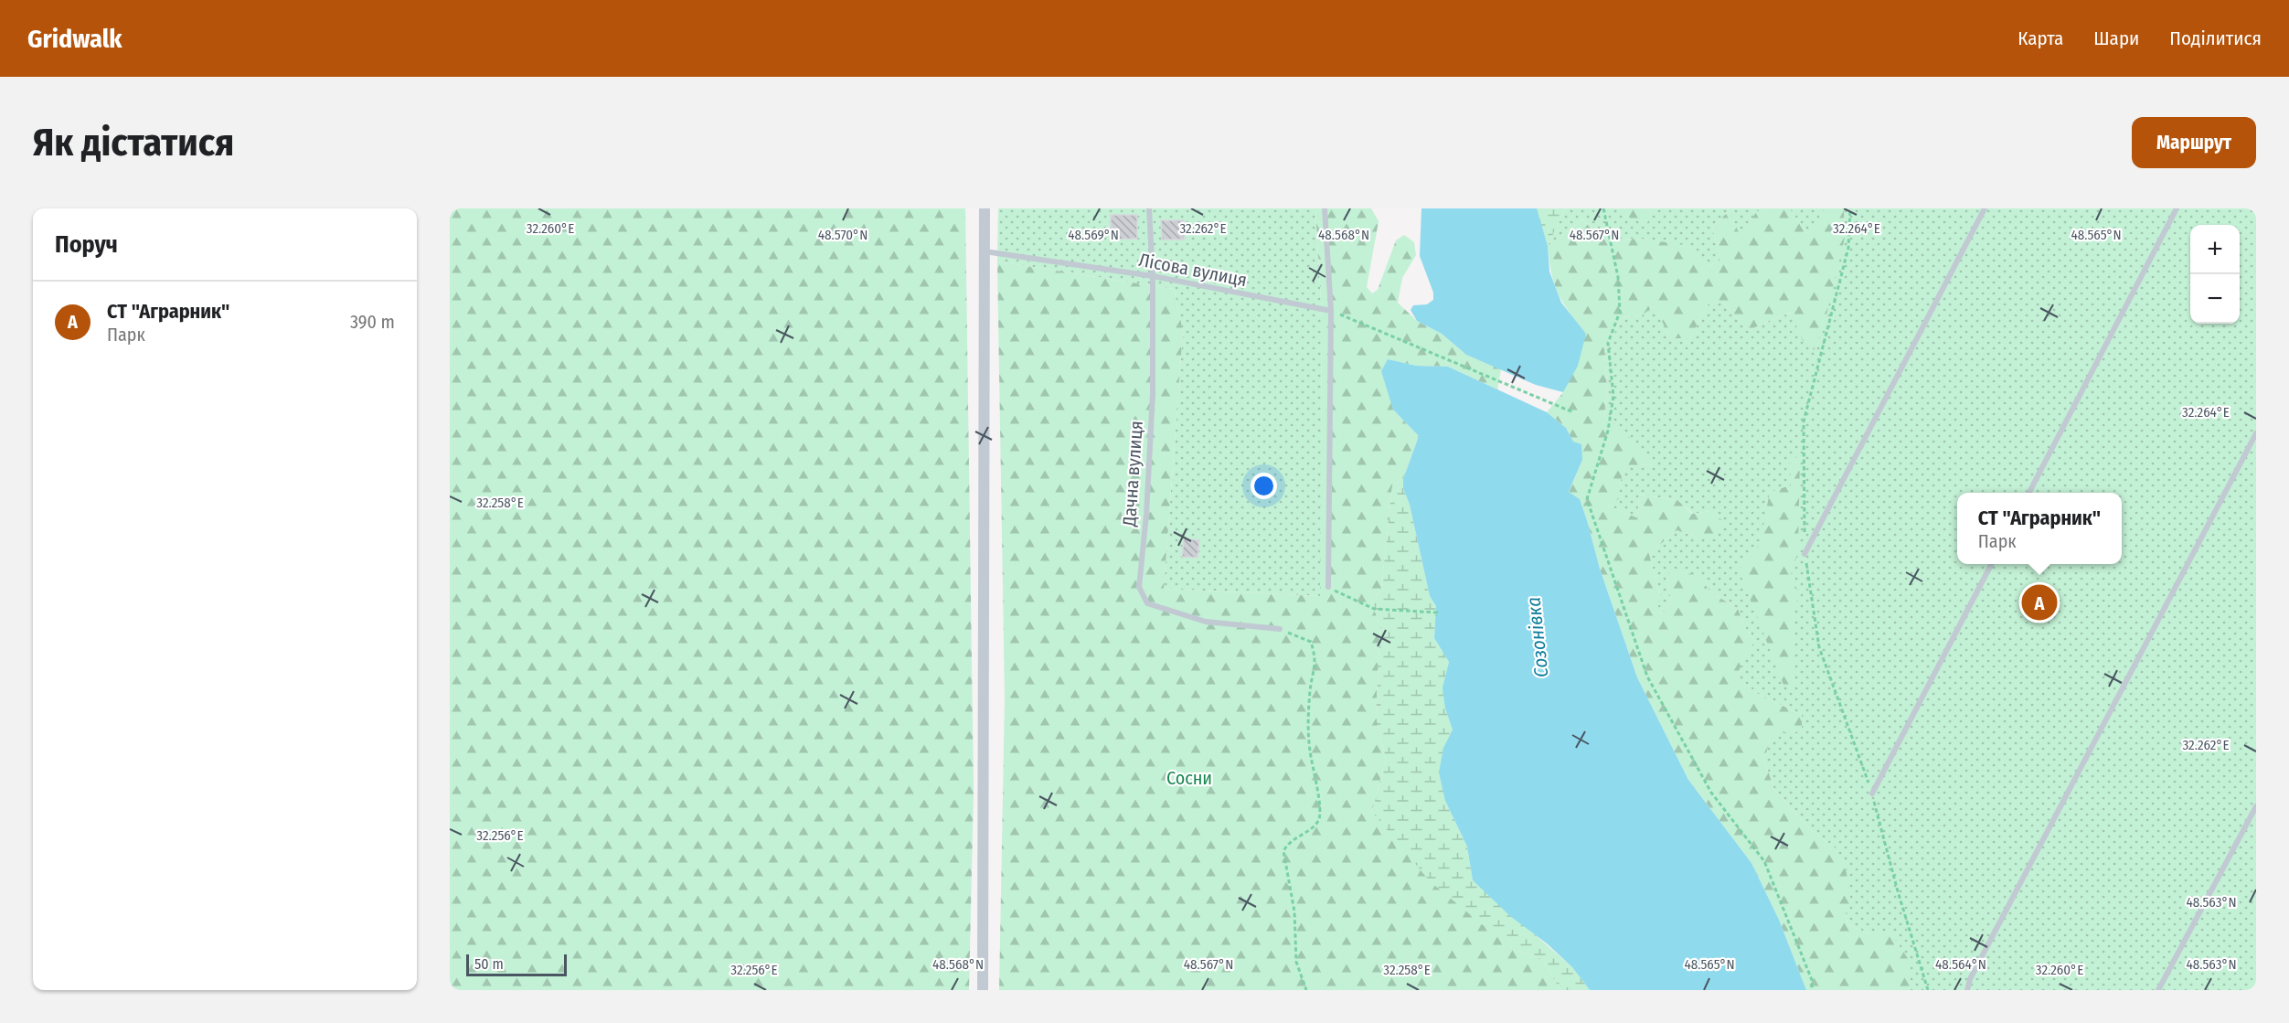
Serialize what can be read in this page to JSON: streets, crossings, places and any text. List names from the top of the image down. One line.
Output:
{"streets":{"lane":["Лісова вулиця","Дачна вулиця"]},"crossings":[["Лісова вулиця","Дачна вулиця"]],"water":["Созонівка"],"parks":["Сосни"],"scale_bar":"50 m","page":{"header":"Gridwalk","nav":["Карта","Шари","Поділитися"],"buttons":"Маршрут","title":"Як дістатися","heading":"Поруч","map_buttons":["+","−"],"list":[{"mark":"A","name":"СТ \"Аграрник\"","note":"Парк","value":"390 m"}],"popup":["СТ \"Аграрник\"","Парк"],"pins":"A","scale":"50 m"},"coordinates":["32.260°E","32.262°E","32.264°E","48.570°N","48.569°N","48.568°N","48.567°N","48.565°N","32.258°E","32.256°E","48.563°N","48.564°N"]}
